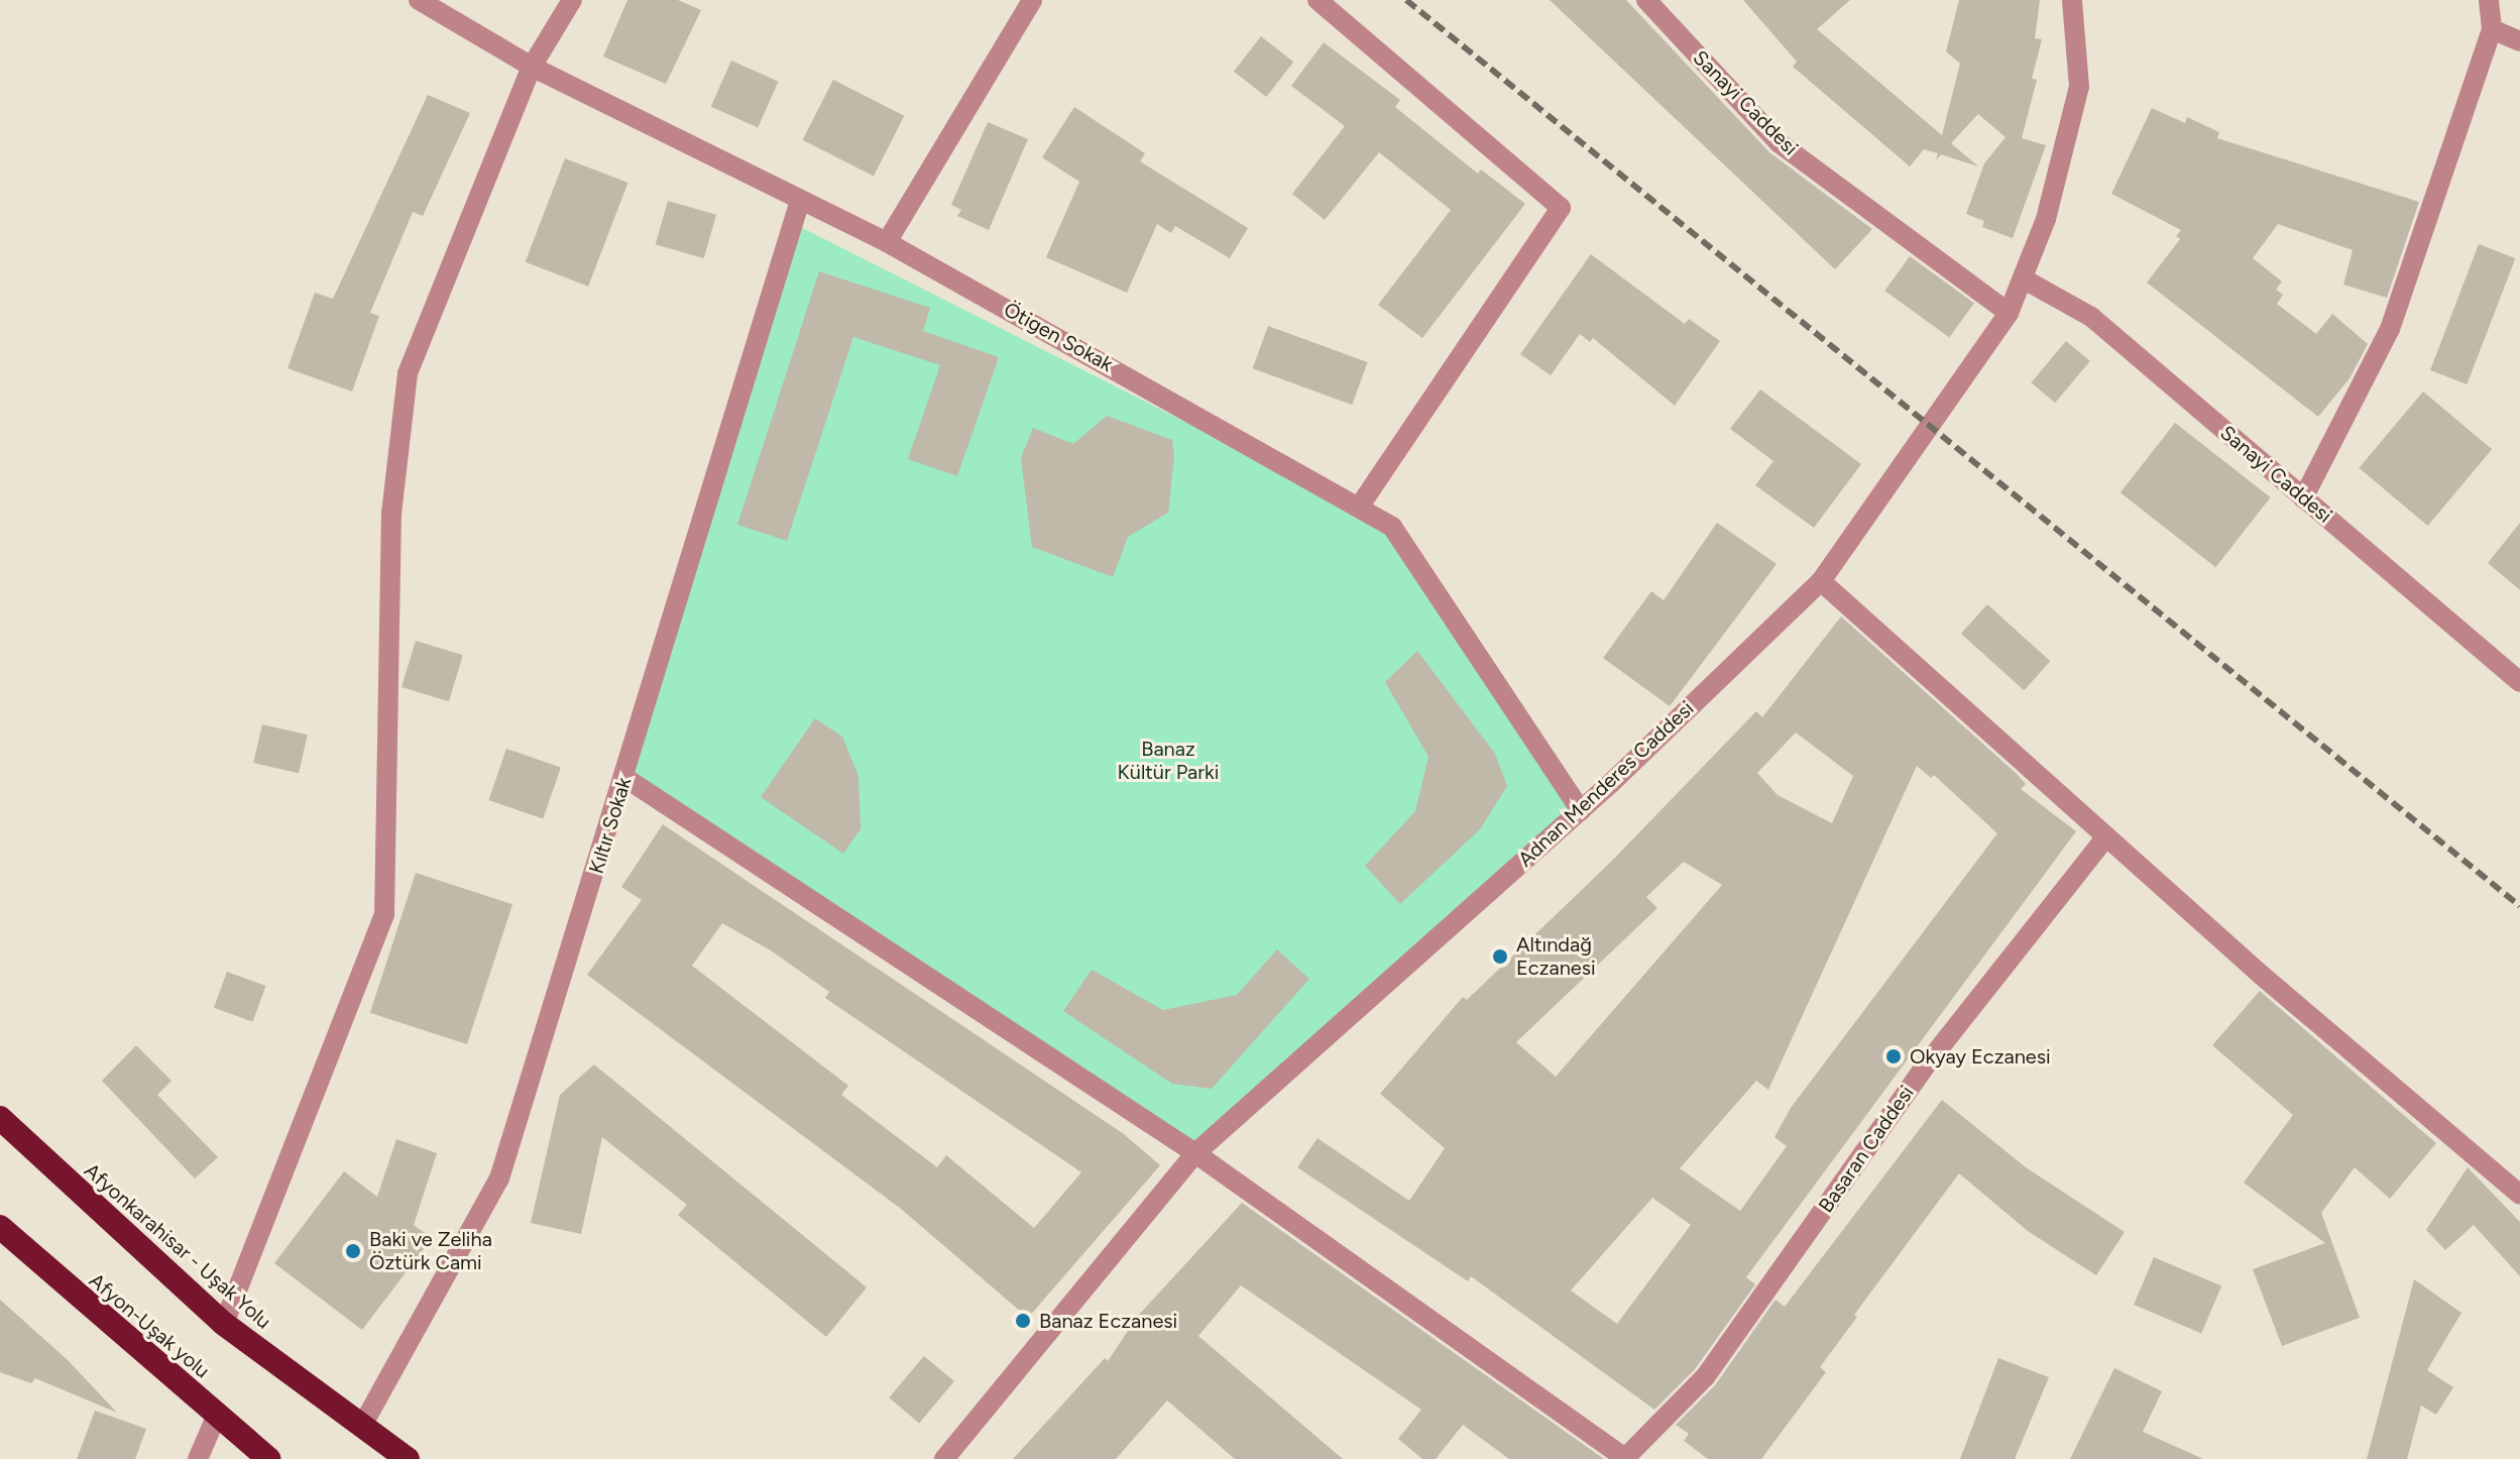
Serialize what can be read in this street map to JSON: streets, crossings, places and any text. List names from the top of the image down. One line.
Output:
{"streets":{"highway":["Afyonkarahisar - Uşak Yolu","Afyon-Uşak yolu"],"street":["Sanayi Caddesi","Ötigen Sokak","Adnan Menderes Caddesi","Kıltır Sokak","Basaran Caddesi"]},"crossings":[["Sanayi Caddesi","Adnan Menderes Caddesi"],["Ötigen Sokak","Adnan Menderes Caddesi"],["Ötigen Sokak","Kıltır Sokak"],["Kıltır Sokak","Afyonkarahisar - Uşak Yolu"]],"parks":["Banaz Kültür Parki"],"places":["Altındağ Eczanesi","Okyay Eczanesi","Baki ve Zeliha Öztürk Cami","Banaz Eczanesi"]}
